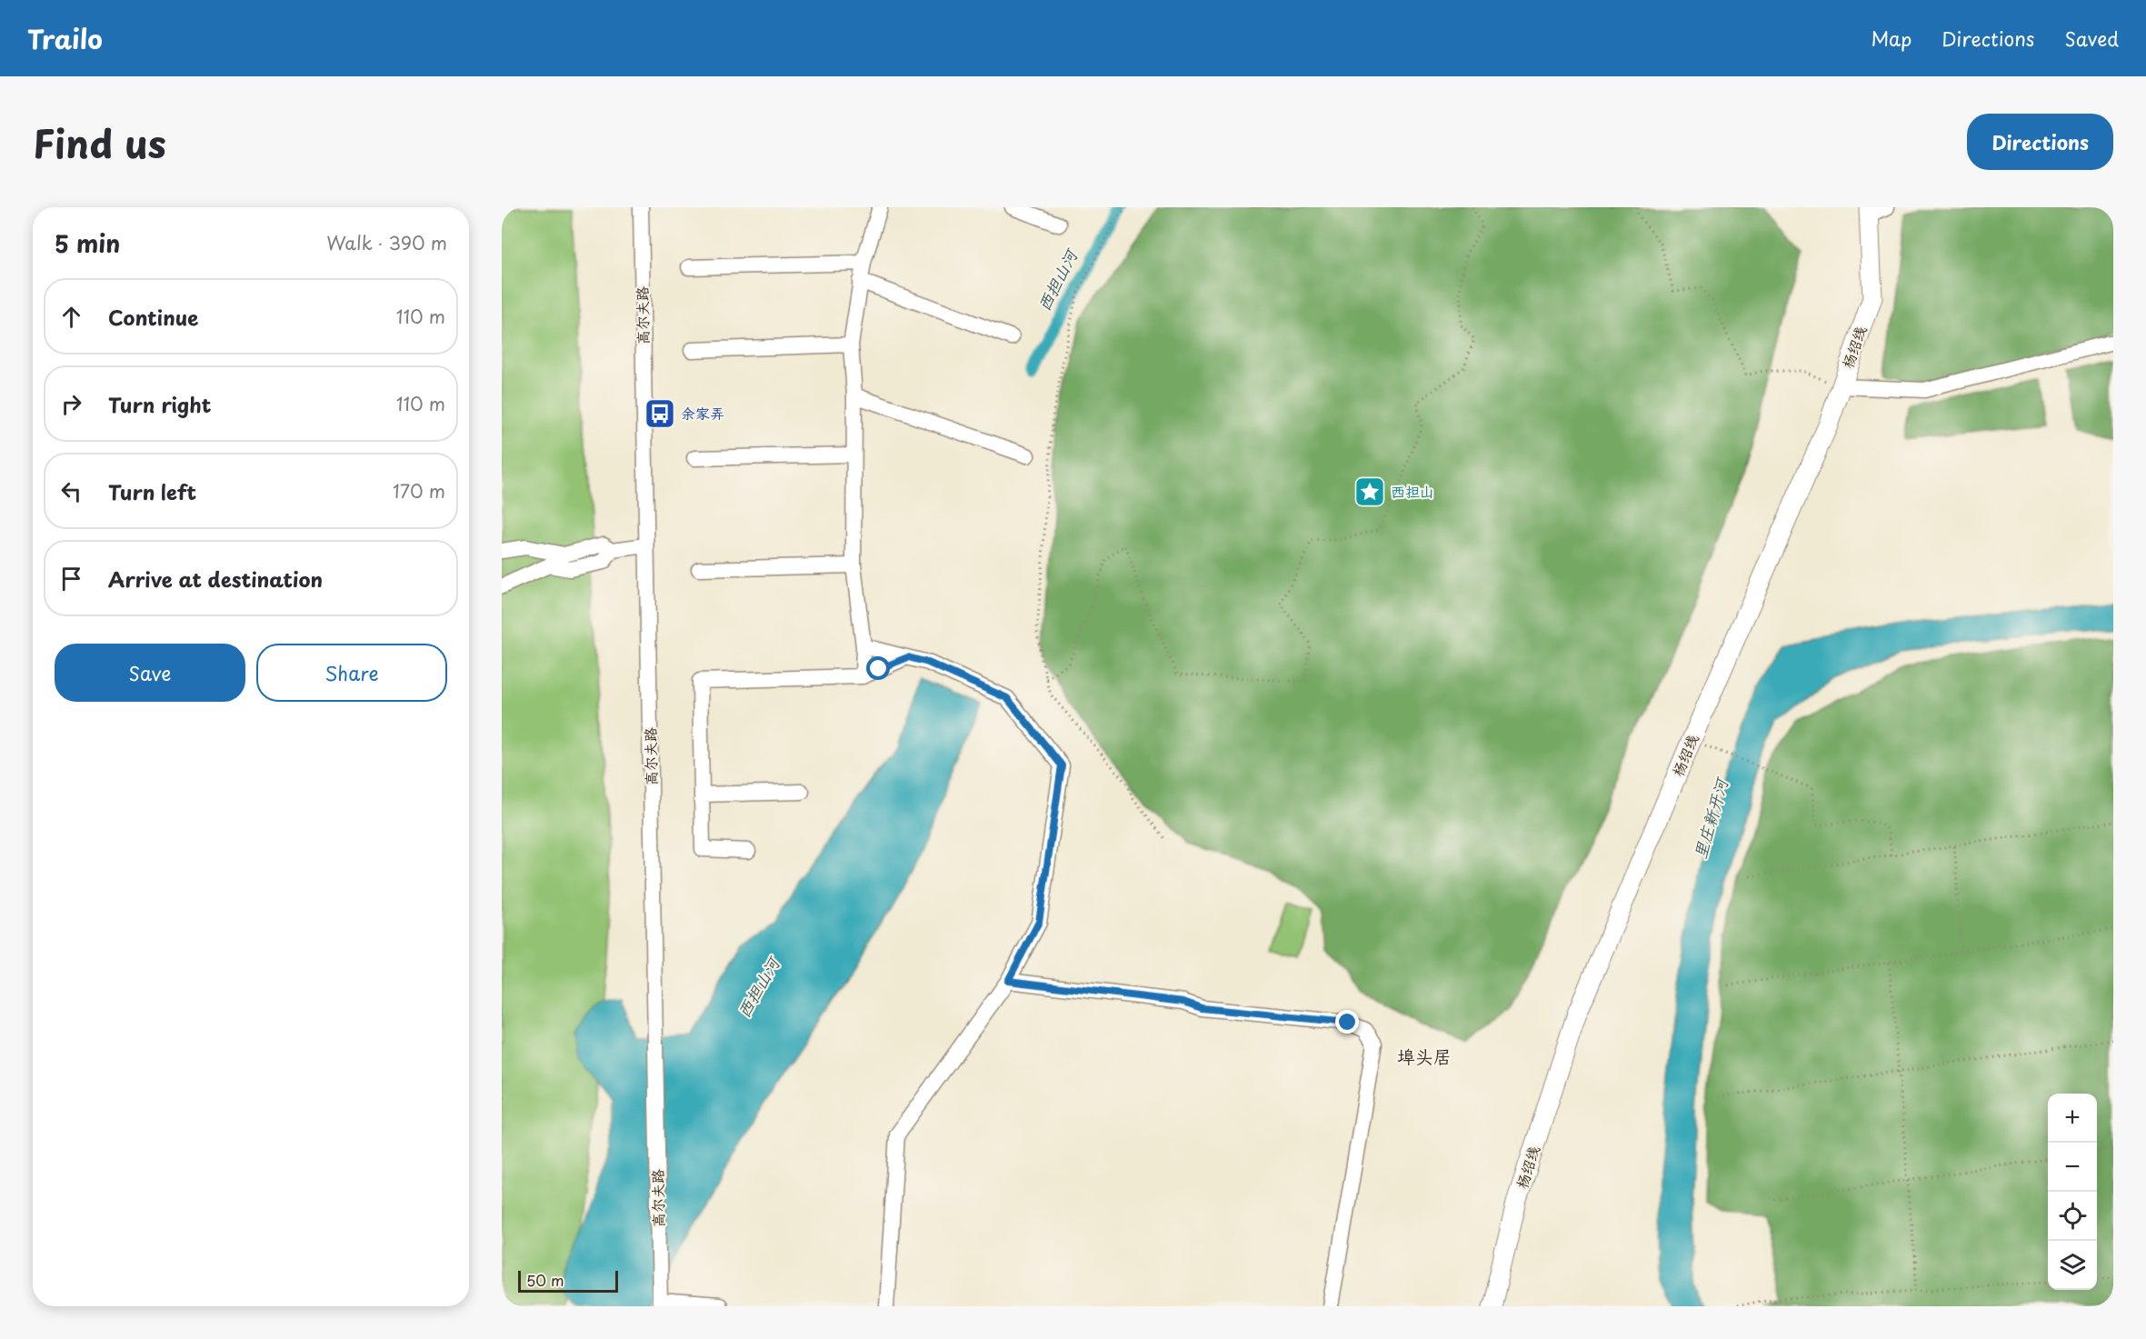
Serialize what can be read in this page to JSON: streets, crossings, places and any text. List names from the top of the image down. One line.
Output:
{"streets":{"main road":["杨绍线"],"street":["高尔夫路"]},"districts":["埠头居"],"water":["西担山河","里庄新开河"],"places":{"bus stop":["余家弄"],"place":["西担山"]},"scale_bar":"50 m","page":{"header":"Trailo","nav":["Map","Directions","Saved"],"title":"Find us","buttons":["Directions",["Save","Share"]],"heading":["5 min","Walk · 390 m"],"list":[["Continue","110 m"],["Turn right","110 m"],["Turn left","170 m"],"Arrive at destination"],"map_buttons":["+","−"],"scale":"50 m"}}
